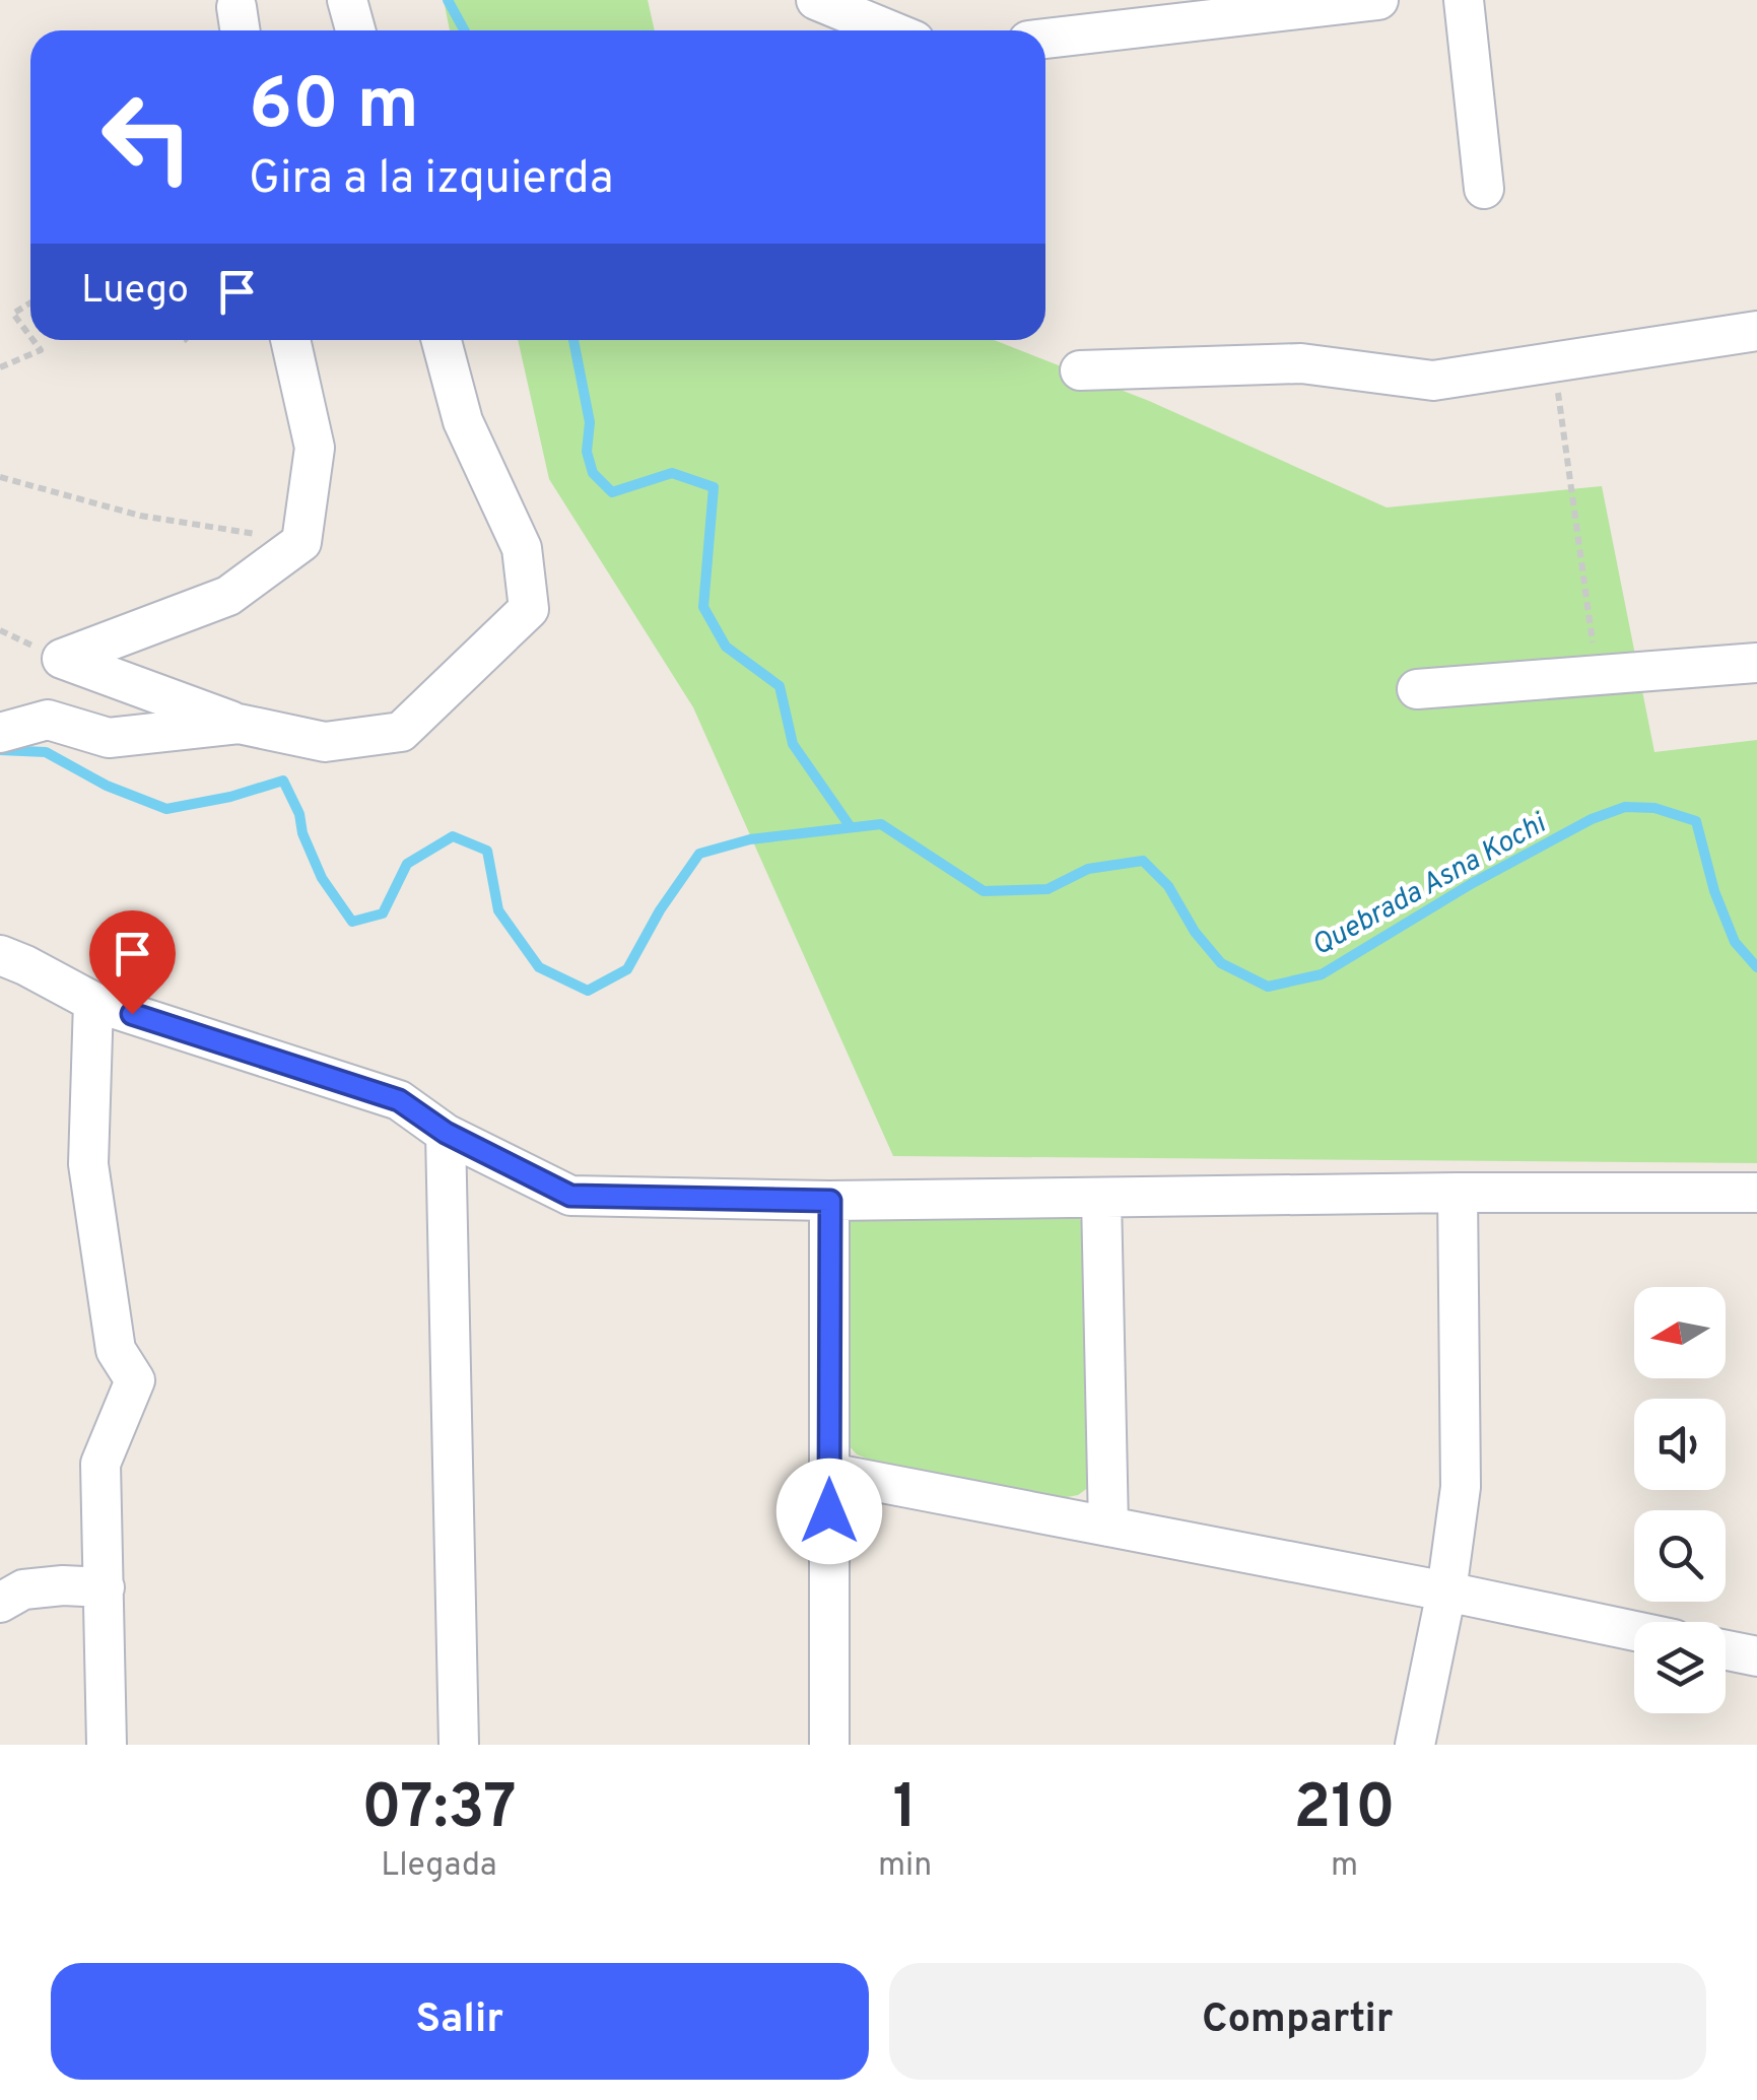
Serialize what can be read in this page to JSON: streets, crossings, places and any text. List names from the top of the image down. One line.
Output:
{"water":["Quebrada Asna Kochi"],"north":"left","page":{"turn":["60 m","Gira a la izquierda"],"then":"Luego","eta":["07:37","Llegada","1","min","210","m"],"buttons":["Salir","Compartir"]}}
